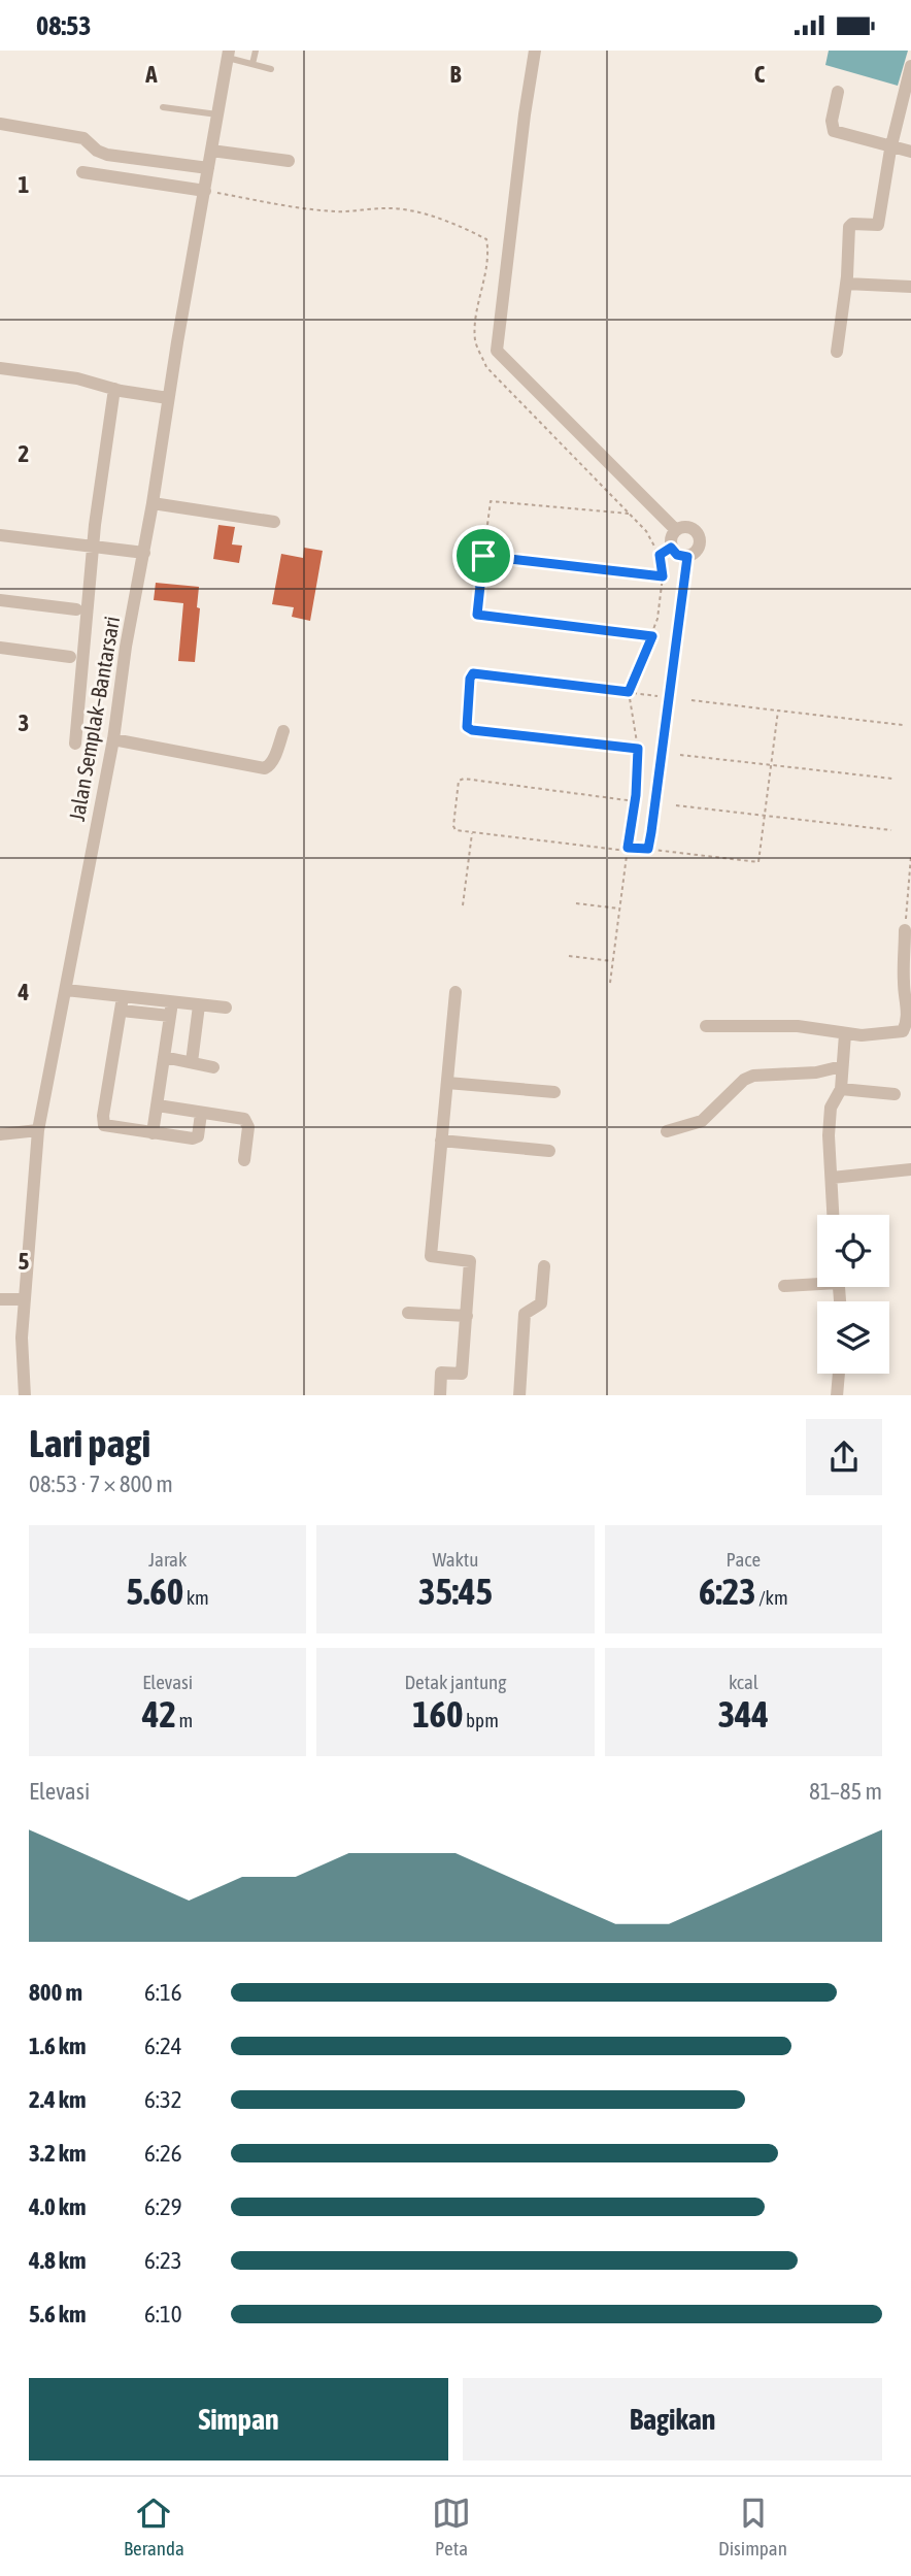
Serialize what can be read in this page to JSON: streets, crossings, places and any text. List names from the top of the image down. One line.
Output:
{"streets":{"street":["Jalan Semplak–Bantarsari"]},"page":{"status":"08:53","heading":["Lari pagi","08:53 · 7 × 800 m"],"stats":[["Jarak","5.60 km"],["Waktu","35:45"],["Pace","6:23 /km"],["Elevasi","42 m"],["Detak jantung","160 bpm"],["kcal","344"]],"chart":["Elevasi","81–85 m"],"list":[{"name":"800 m","note":"6:16"},{"name":"1.6 km","note":"6:24"},{"name":"2.4 km","note":"6:32"},{"name":"3.2 km","note":"6:26"},{"name":"4.0 km","note":"6:29"},{"name":"4.8 km","note":"6:23"},{"name":"5.6 km","note":"6:10"}],"buttons":["Simpan","Bagikan"],"tabs":["Beranda","Peta","Disimpan"]},"grid":{"columns":["A","B","C"],"rows":["1","2","3","4","5"]}}
